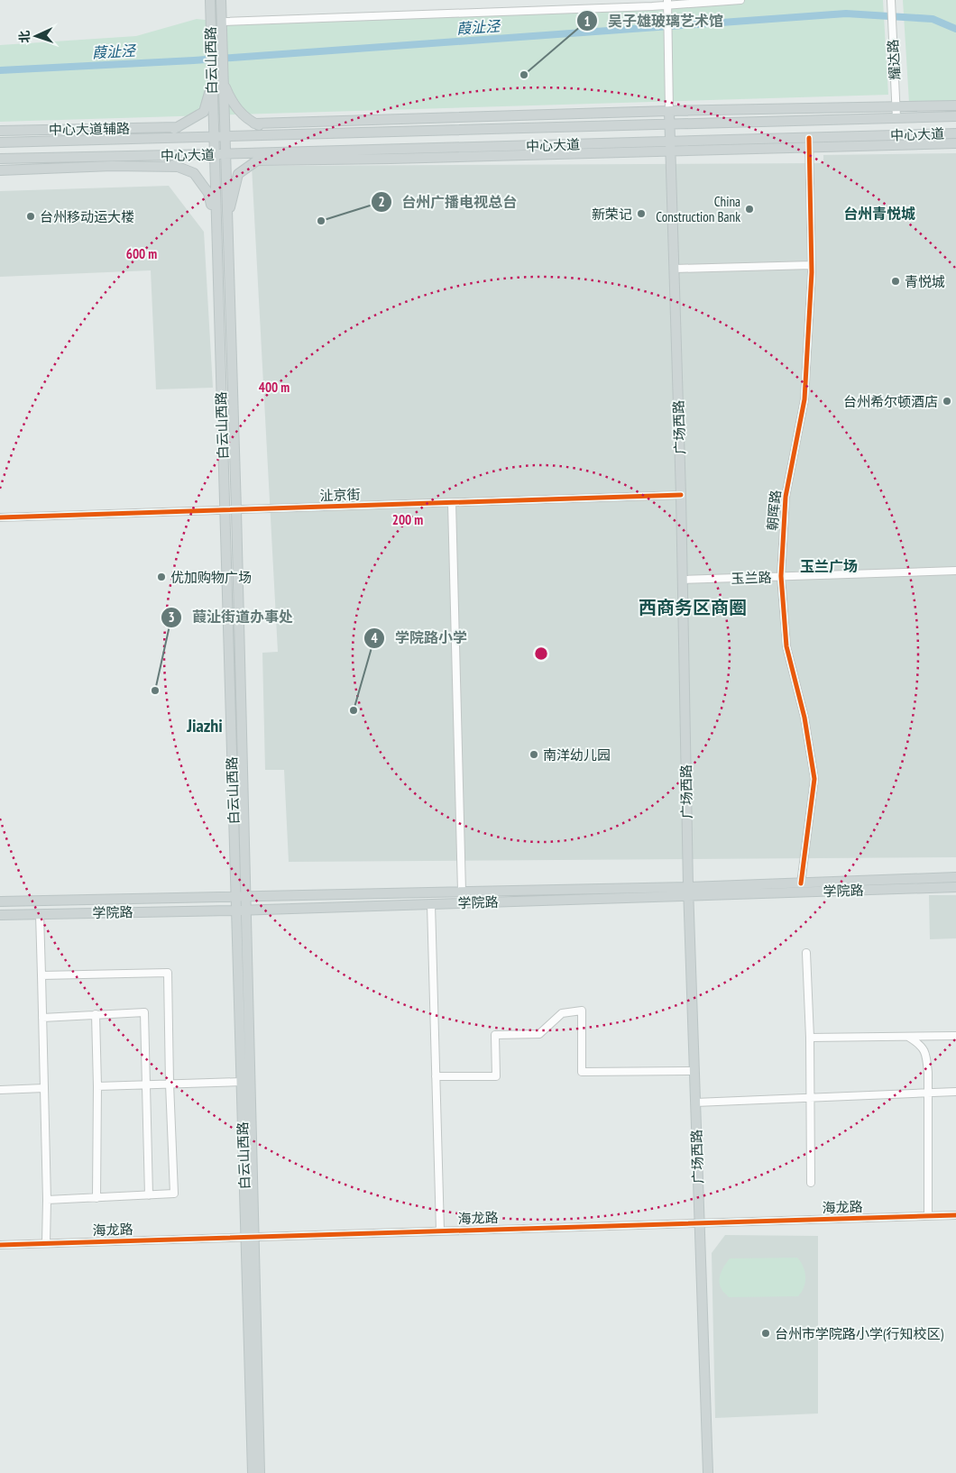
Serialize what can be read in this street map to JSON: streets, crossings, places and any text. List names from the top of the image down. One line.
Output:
{"streets":{"main road":["白云山西路","中心大道辅路","中心大道","广场西路","学院路"],"street":["耀达路","沚京街","朝晖路","玉兰路","海龙路"]},"crossings":[["耀达路","中心大道"],["白云山西路","中心大道"],["白云山西路","沚京街"],["白云山西路","学院路"],["白云山西路","海龙路"],["中心大道辅路","中心大道"],["中心大道","广场西路"],["中心大道","朝晖路"],["广场西路","沚京街"],["广场西路","玉兰路"],["广场西路","学院路"],["广场西路","海龙路"],["朝晖路","玉兰路"],["朝晖路","学院路"]],"districts":["台州青悦城","玉兰广场","西商务区商圈","Jiazhi"],"water":["葭沚泾"],"places":["吴子雄玻璃艺术馆","China Construction Bank","新荣记","台州移动运大楼","台州广播电视总台","青悦城","台州希尔顿酒店","优加购物广场","葭沚街道办事处","学院路小学","南洋幼儿园","台州市学院路小学(行知校区)"],"north":"left","rings":["600 m","400 m","200 m"]}
